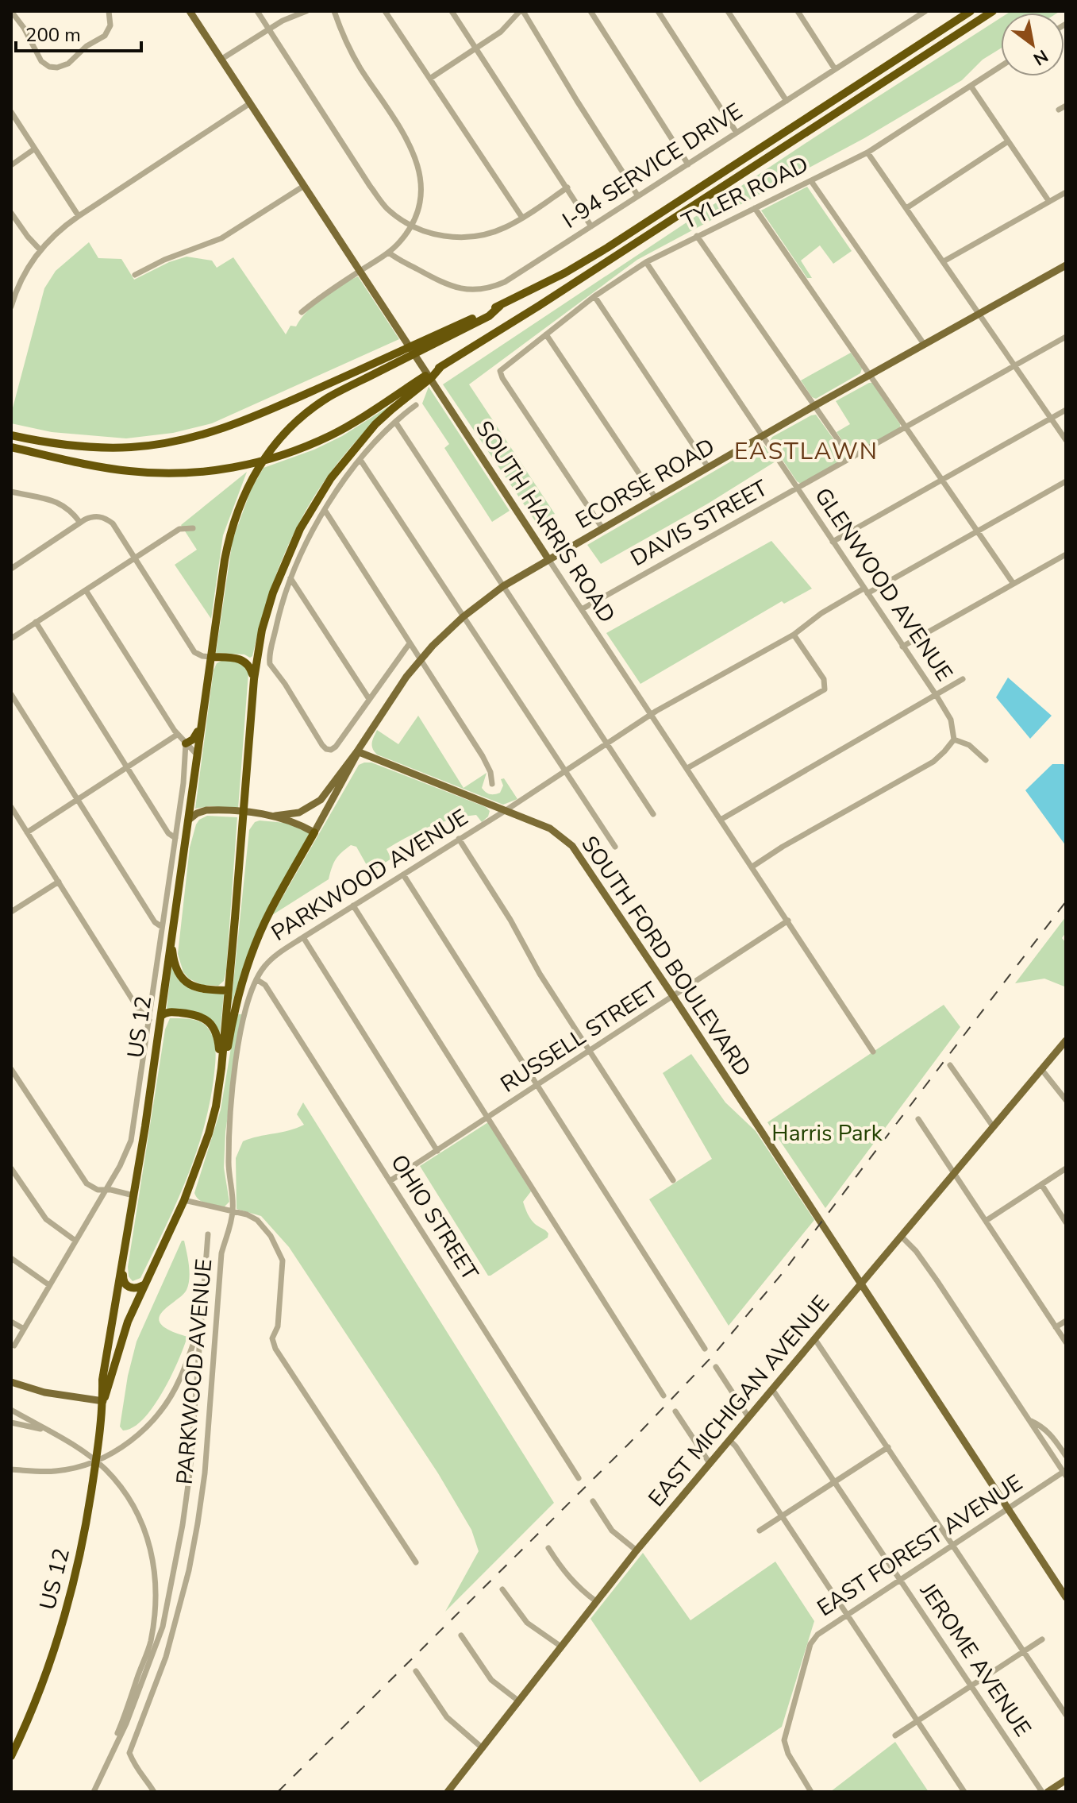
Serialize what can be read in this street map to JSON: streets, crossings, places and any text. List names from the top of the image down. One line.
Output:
{"streets":{"highway":["US 12"],"main road":["ECORSE ROAD","SOUTH HARRIS ROAD","SOUTH FORD BOULEVARD","EAST MICHIGAN AVENUE"],"street":["I-94 SERVICE DRIVE","TYLER ROAD","DAVIS STREET","GLENWOOD AVENUE","PARKWOOD AVENUE","RUSSELL STREET","OHIO STREET","EAST FOREST AVENUE","JEROME AVENUE"]},"crossings":[["TYLER ROAD","ECORSE ROAD"],["TYLER ROAD","GLENWOOD AVENUE"],["ECORSE ROAD","SOUTH HARRIS ROAD"],["ECORSE ROAD","GLENWOOD AVENUE"],["ECORSE ROAD","SOUTH FORD BOULEVARD"],["ECORSE ROAD","US 12"],["SOUTH HARRIS ROAD","DAVIS STREET"],["SOUTH HARRIS ROAD","PARKWOOD AVENUE"],["SOUTH HARRIS ROAD","RUSSELL STREET"],["DAVIS STREET","GLENWOOD AVENUE"],["GLENWOOD AVENUE","PARKWOOD AVENUE"],["PARKWOOD AVENUE","SOUTH FORD BOULEVARD"],["PARKWOOD AVENUE","OHIO STREET"],["SOUTH FORD BOULEVARD","RUSSELL STREET"],["SOUTH FORD BOULEVARD","EAST FOREST AVENUE"],["RUSSELL STREET","OHIO STREET"],["EAST MICHIGAN AVENUE","JEROME AVENUE"],["EAST FOREST AVENUE","JEROME AVENUE"]],"districts":["EASTLAWN"],"parks":["Harris Park"],"scale_bar":"200 m","north":"bottom right"}
